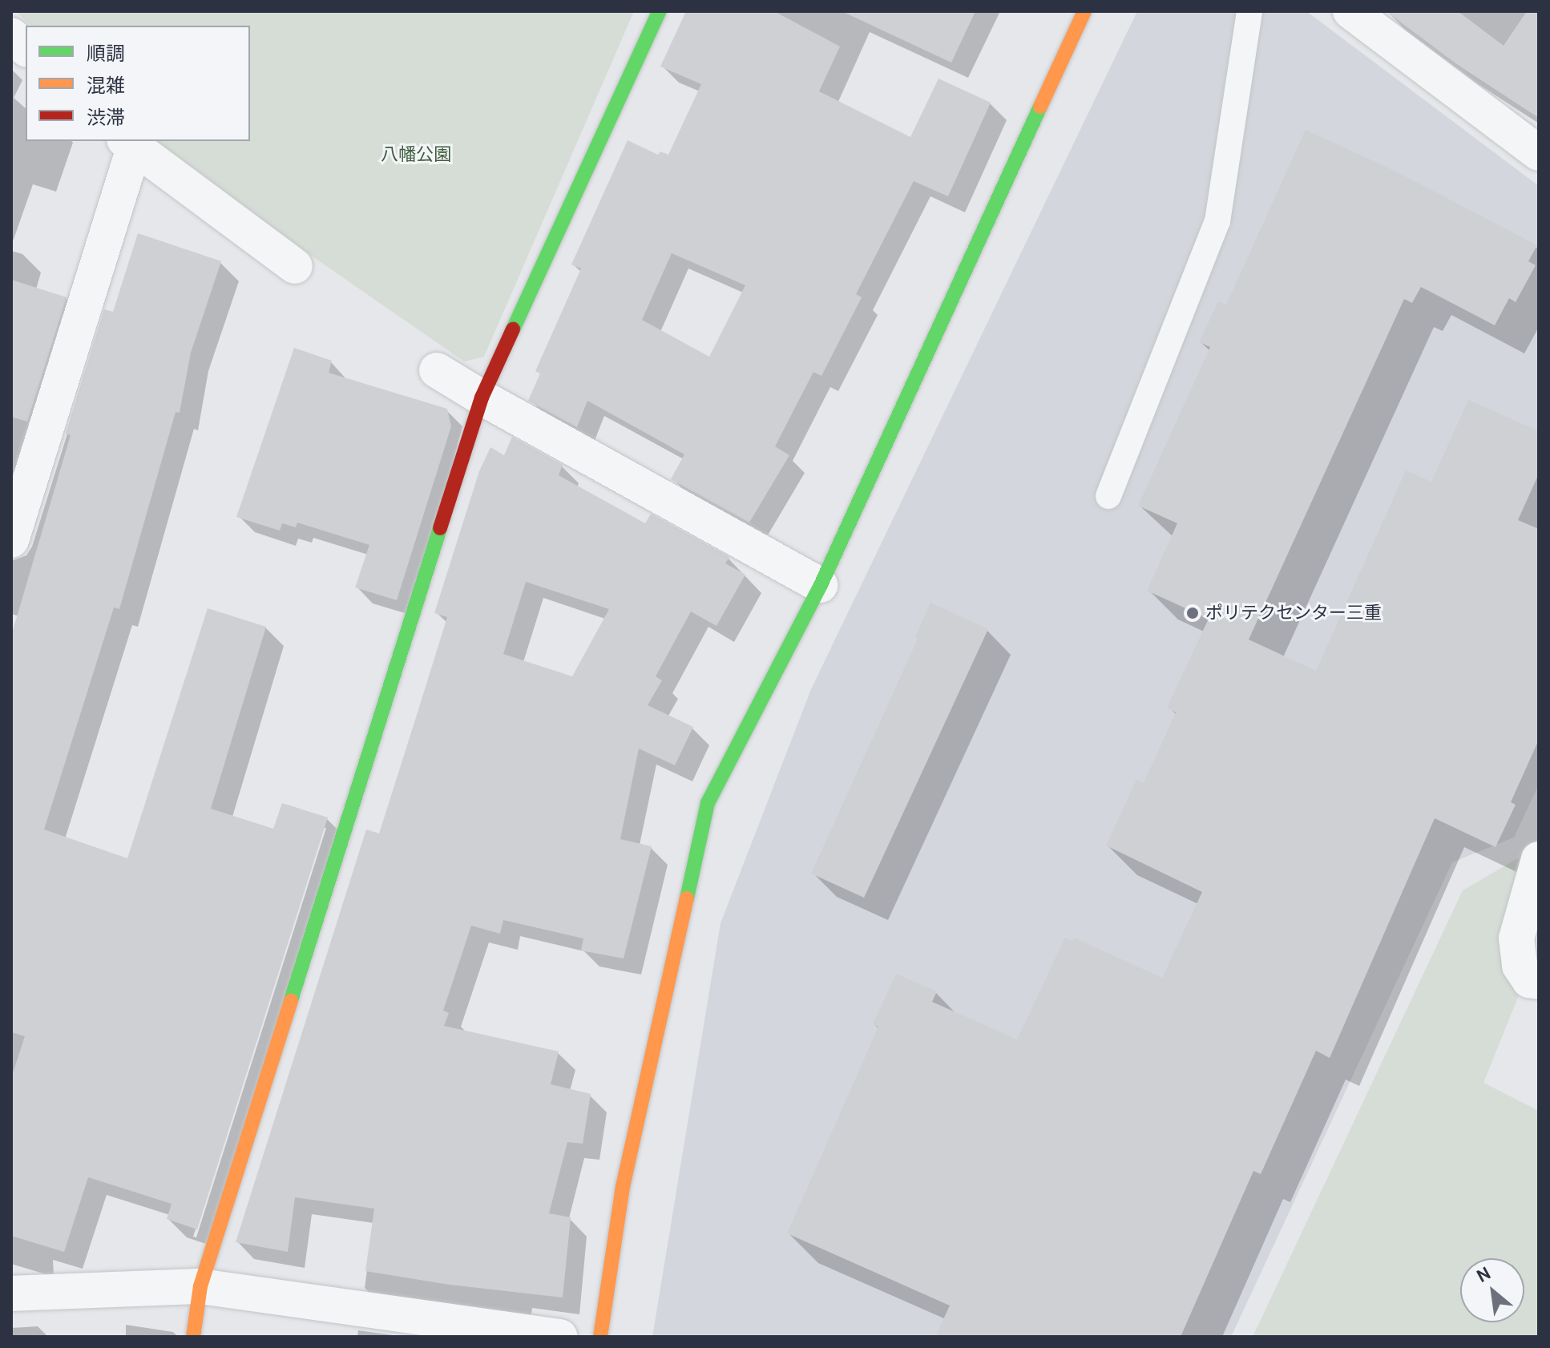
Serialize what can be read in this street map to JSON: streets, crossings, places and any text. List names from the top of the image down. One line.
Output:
{"parks":["八幡公園"],"places":["ポリテクセンター三重"],"legend":["順調","混雑","渋滞"],"north":"top left"}
